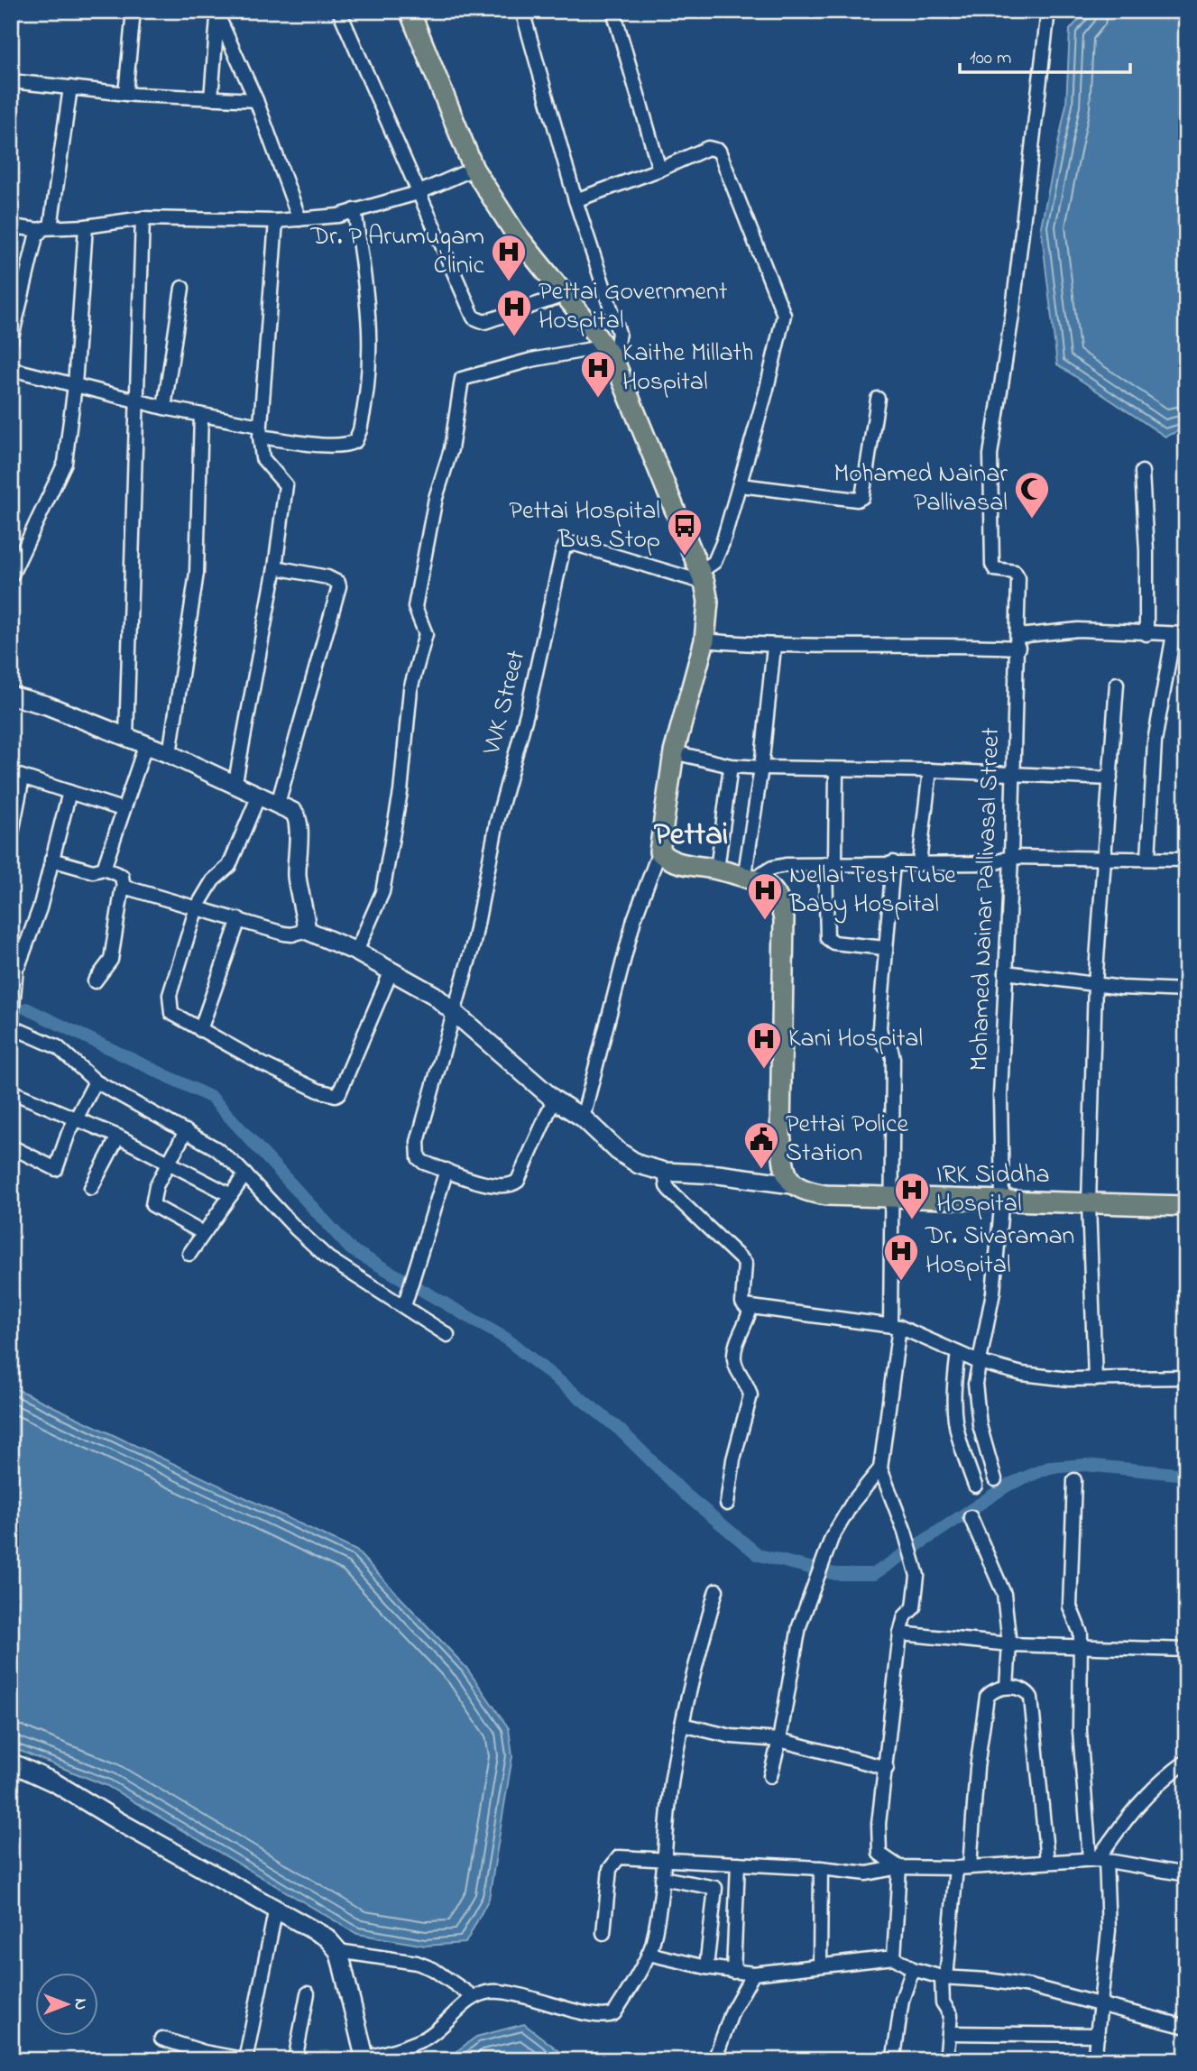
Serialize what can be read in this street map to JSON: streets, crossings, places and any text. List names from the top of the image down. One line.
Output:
{"streets":{"street":["VVK Street","Mohamed Nainar Pallivasal Street"]},"districts":["Pettai"],"places":{"hospital":["Dr. P Arumugam Clinic","Pettai Government Hospital","Kaithe Millath Hospital","Nellai Test Tube Baby Hospital","Kani Hospital","IRK Siddha Hospital","Dr. Sivaraman Hospital"],"mosque":["Mohamed Nainar Pallivasal"],"bus stop":["Pettai Hospital Bus Stop"],"public building":["Pettai Police Station"]},"scale_bar":"100 m","north":"right"}
